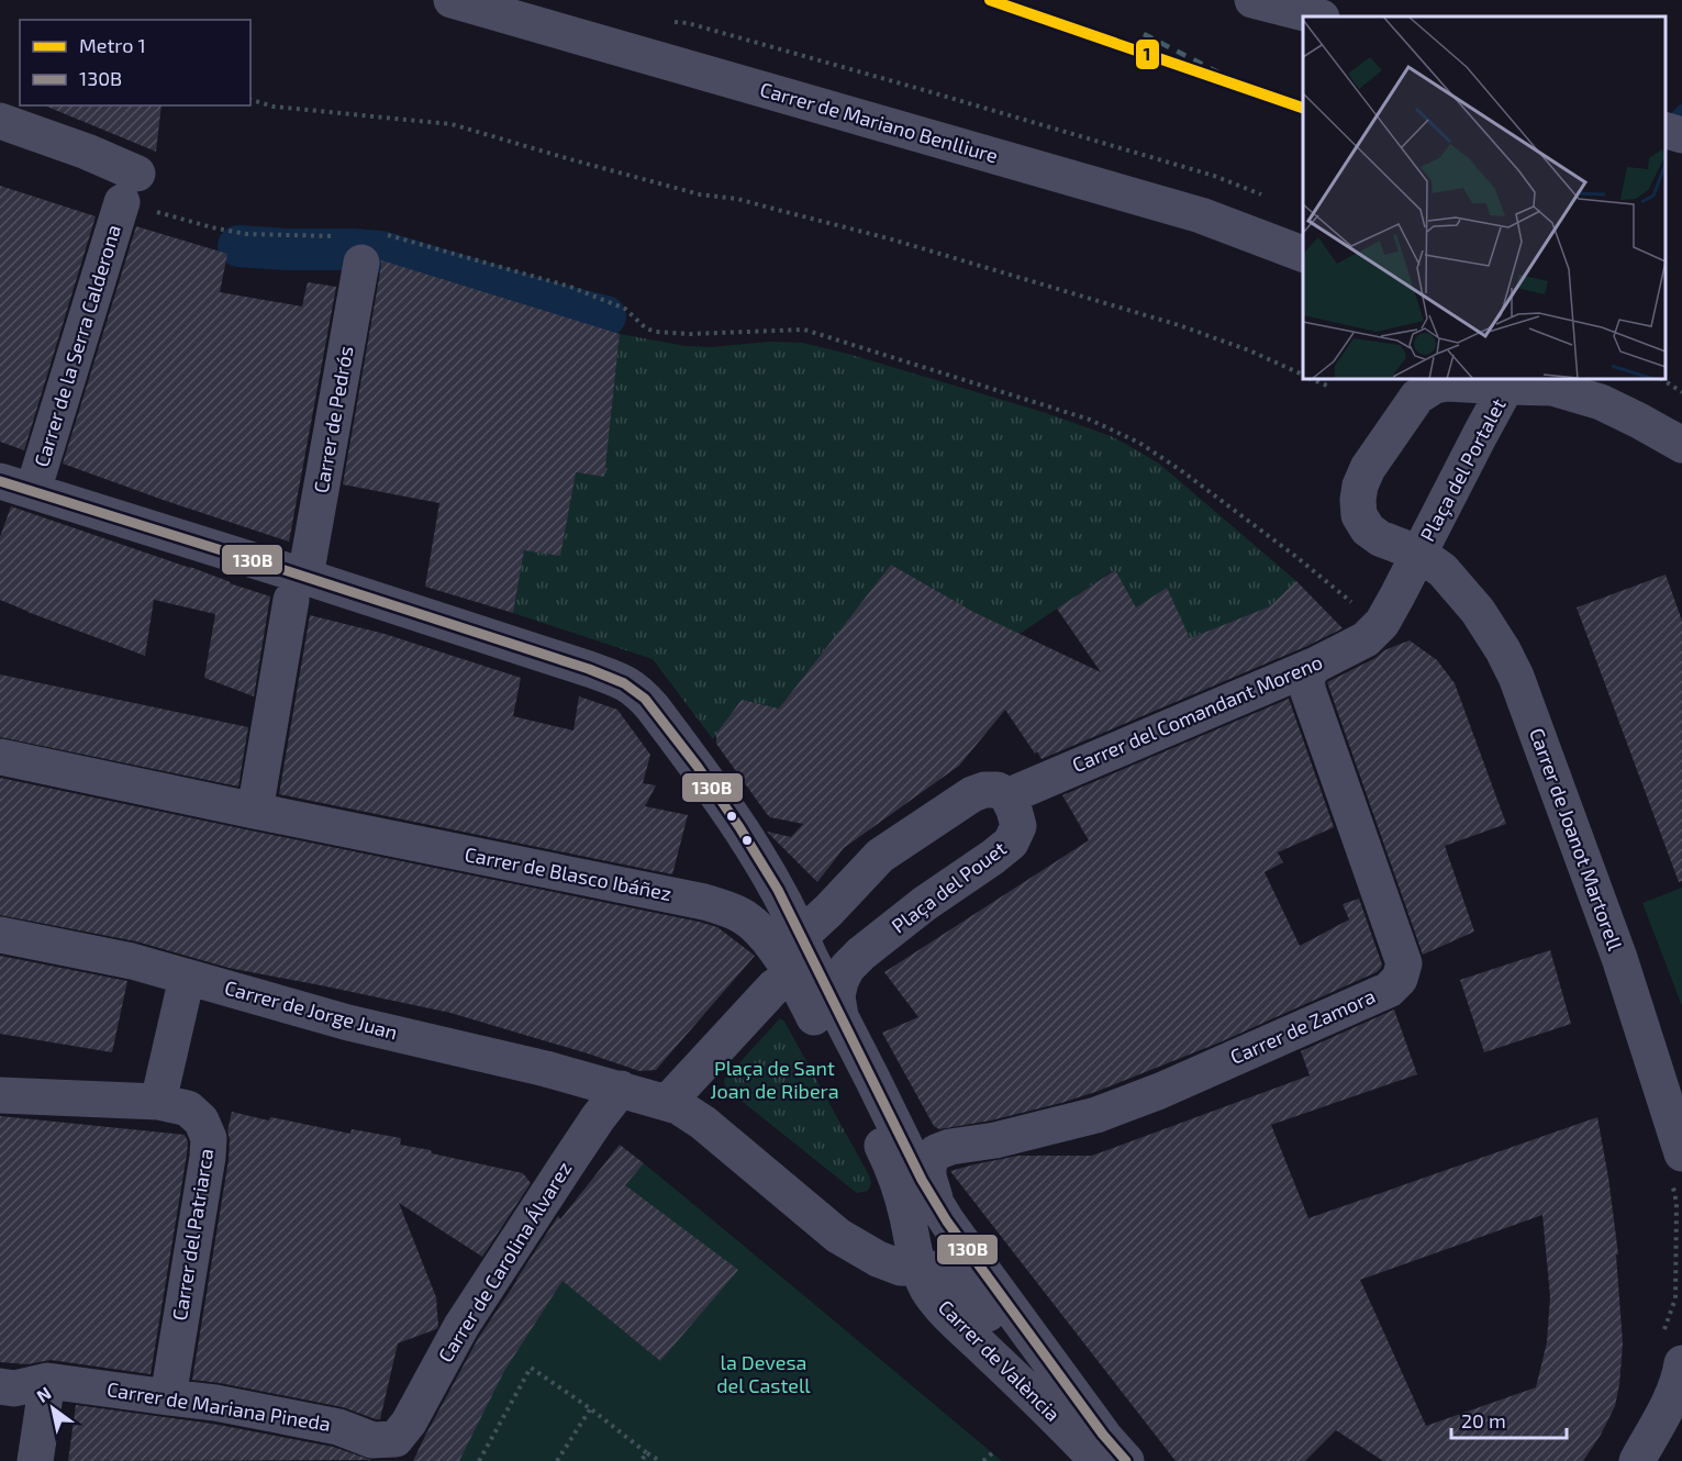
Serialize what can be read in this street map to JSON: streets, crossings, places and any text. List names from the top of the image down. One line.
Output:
{"streets":{"street":["Carrer de Mariano Benlliure","Carrer de la Serra Calderona","Carrer de Pedrós","Plaça del Portalet","Carrer del Comandant Moreno","Carrer de Joanot Martorell","Carrer de Blasco Ibáñez","Plaça del Pouet","Carrer de Jorge Juan","Carrer de Zamora","Carrer del Patriarca","Carrer de Carolina Álvarez","Carrer de València","Carrer de Mariana Pineda"]},"crossings":[["Carrer de Pedrós","Carrer de Blasco Ibáñez"],["Plaça del Portalet","Carrer del Comandant Moreno"],["Plaça del Portalet","Carrer de Joanot Martorell"],["Carrer del Comandant Moreno","Plaça del Pouet"],["Carrer del Comandant Moreno","Carrer de Zamora"],["Carrer de Blasco Ibáñez","Carrer de València"],["Plaça del Pouet","Carrer de València"],["Carrer de Jorge Juan","Carrer de Carolina Álvarez"],["Carrer del Patriarca","Carrer de Mariana Pineda"],["Carrer de Carolina Álvarez","Carrer de Mariana Pineda"]],"parks":["Plaça de Sant Joan de Ribera","la Devesa del Castell"],"lines":["metro line 1","transit line 130B"],"legend":["Metro 1","130B"],"scale_bar":"20 m","north":"top left"}
